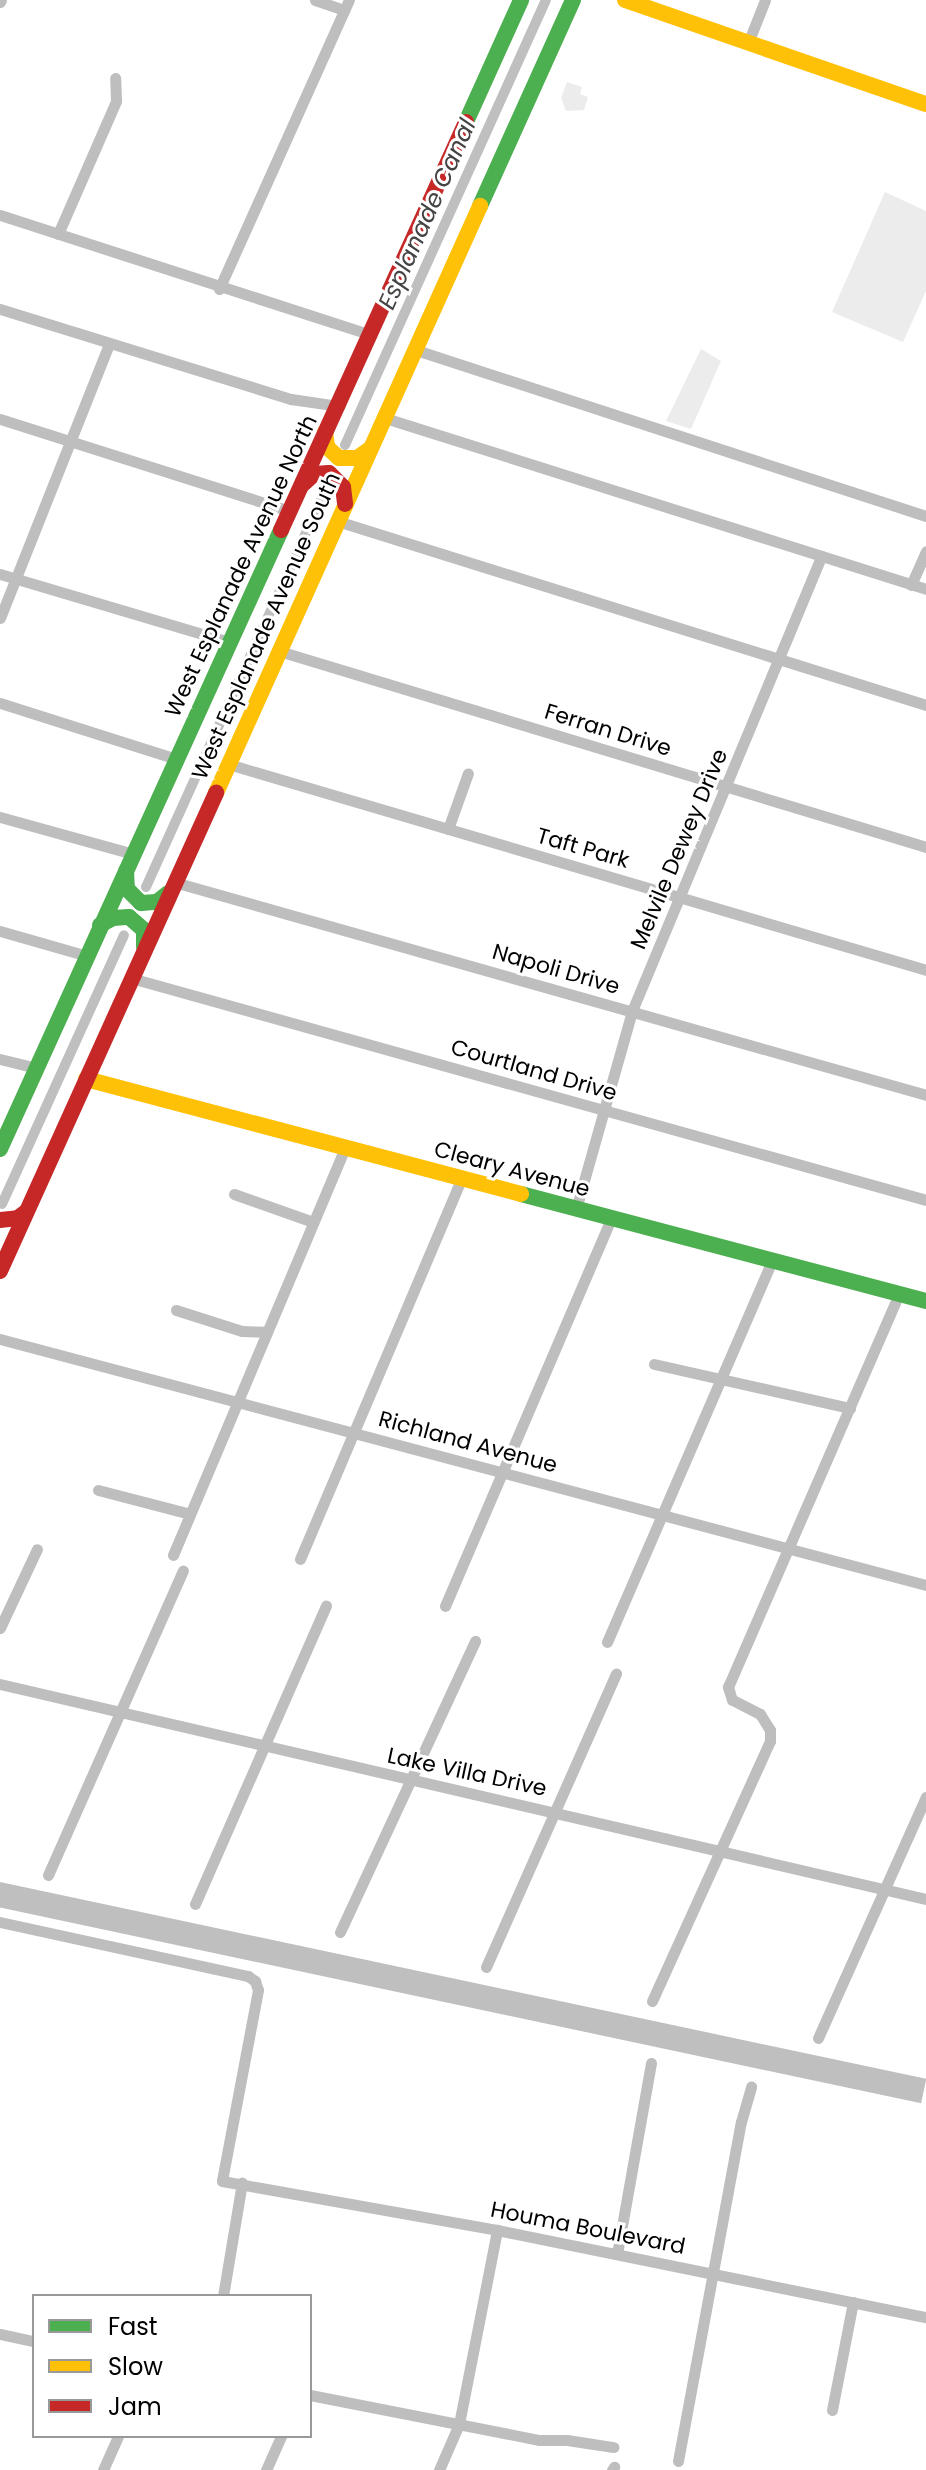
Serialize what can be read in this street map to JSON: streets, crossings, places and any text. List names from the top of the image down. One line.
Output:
{"streets":{"main road":["West Esplanade Avenue North","West Esplanade Avenue South","Cleary Avenue"],"street":["Ferran Drive","Taft Park","Melvile Dewey Drive","Napoli Drive","Courtland Drive","Richland Avenue","Lake Villa Drive","Houma Boulevard"]},"crossings":[["West Esplanade Avenue South","Ferran Drive"],["West Esplanade Avenue South","Taft Park"],["West Esplanade Avenue South","Napoli Drive"],["West Esplanade Avenue South","Courtland Drive"],["West Esplanade Avenue South","Cleary Avenue"],["Ferran Drive","Melvile Dewey Drive"],["Taft Park","Melvile Dewey Drive"],["Melvile Dewey Drive","Napoli Drive"],["Melvile Dewey Drive","Courtland Drive"],["Melvile Dewey Drive","Cleary Avenue"]],"water":["Esplanade Canal"],"legend":["Fast","Slow","Jam"]}
